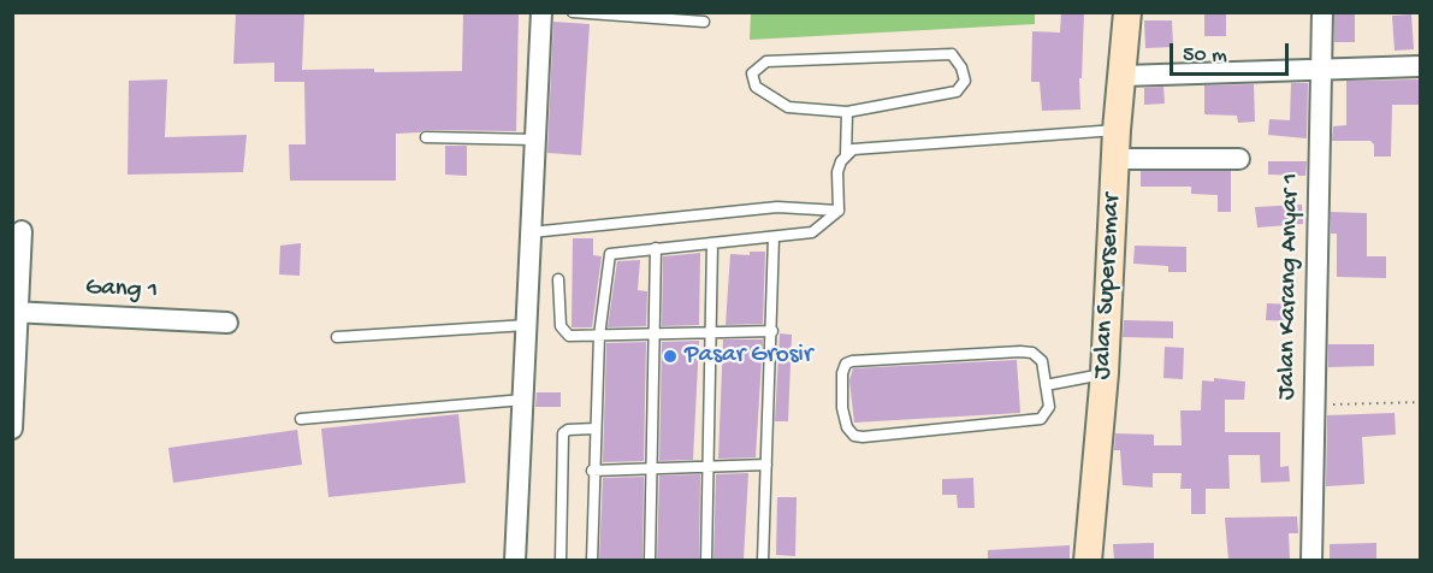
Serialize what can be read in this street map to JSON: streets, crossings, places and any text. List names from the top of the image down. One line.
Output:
{"streets":{"main road":["Jalan Supersemar"],"street":["Jalan Karang Anyar 1","Gang 1"]},"places":["Pasar Grosir"],"scale_bar":"50 m"}
